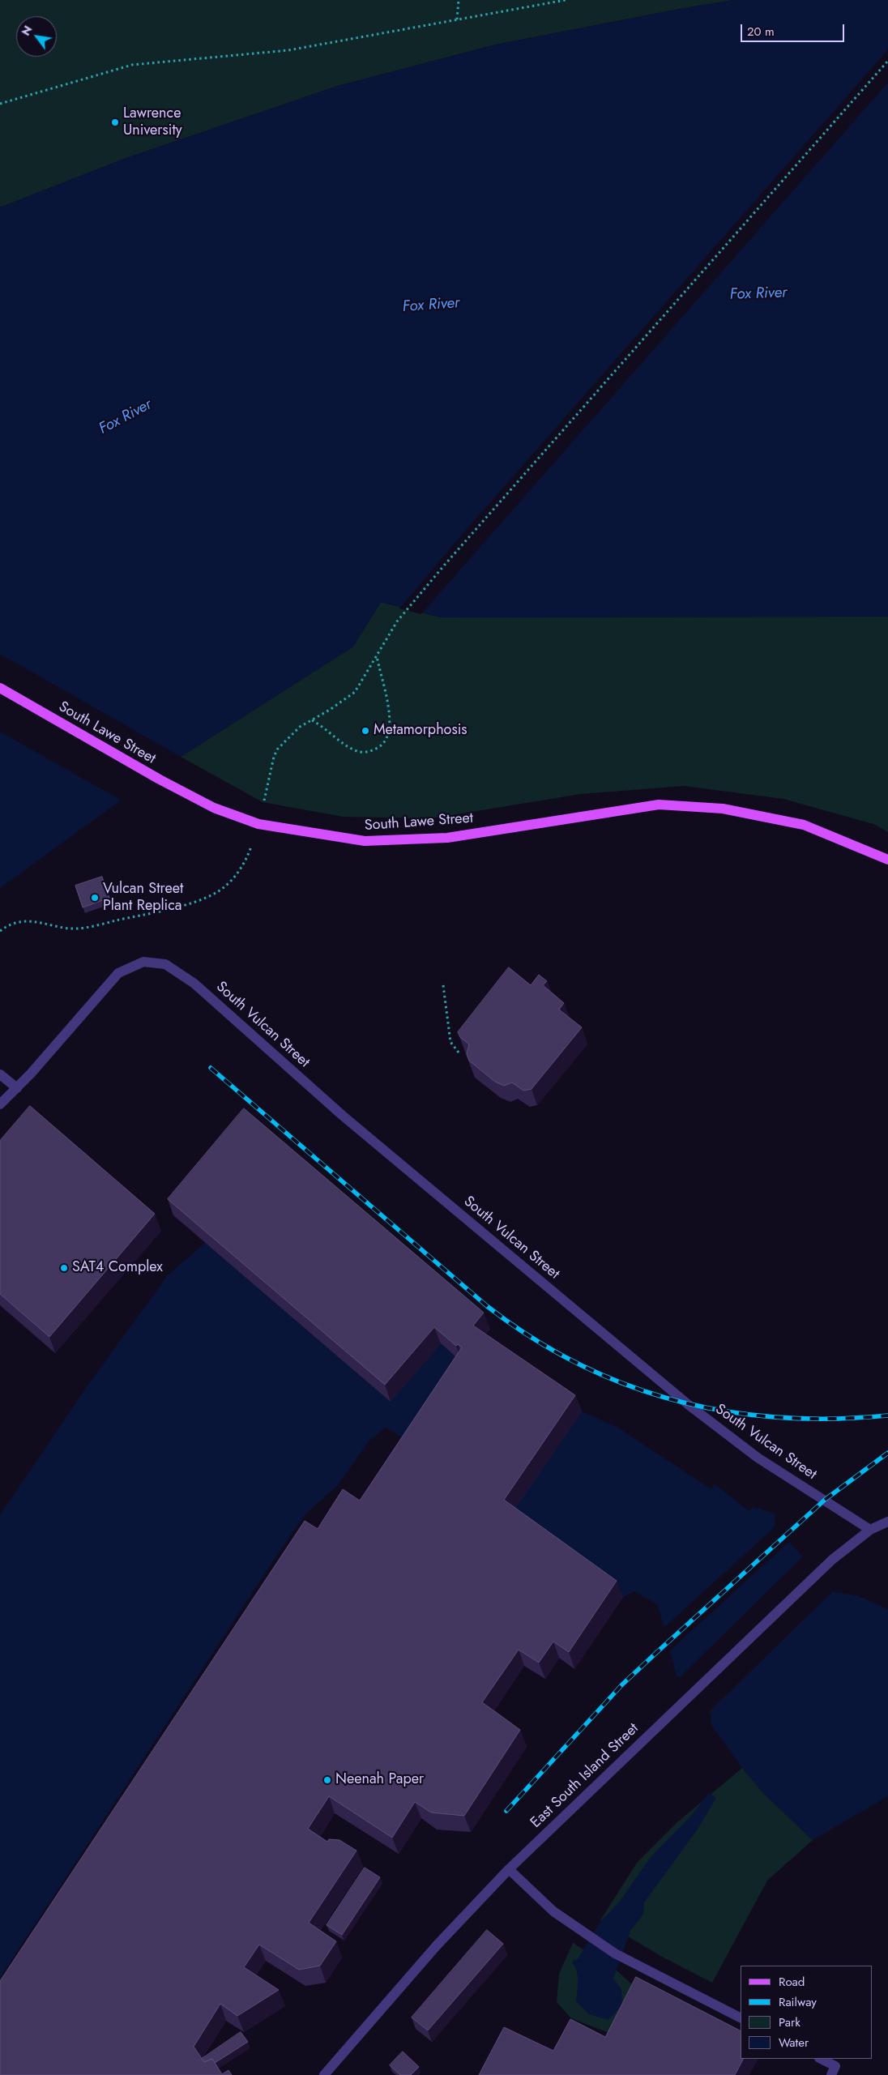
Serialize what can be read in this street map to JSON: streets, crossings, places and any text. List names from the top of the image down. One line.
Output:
{"streets":{"main road":["South Lawe Street"],"street":["South Vulcan Street","East South Island Street"]},"crossings":[["South Vulcan Street","East South Island Street"]],"water":["Fox River"],"places":["Lawrence University","Metamorphosis","Vulcan Street Plant Replica","SAT4 Complex","Neenah Paper"],"legend":["Road","Railway","Park","Water"],"scale_bar":"20 m","north":"top left"}
